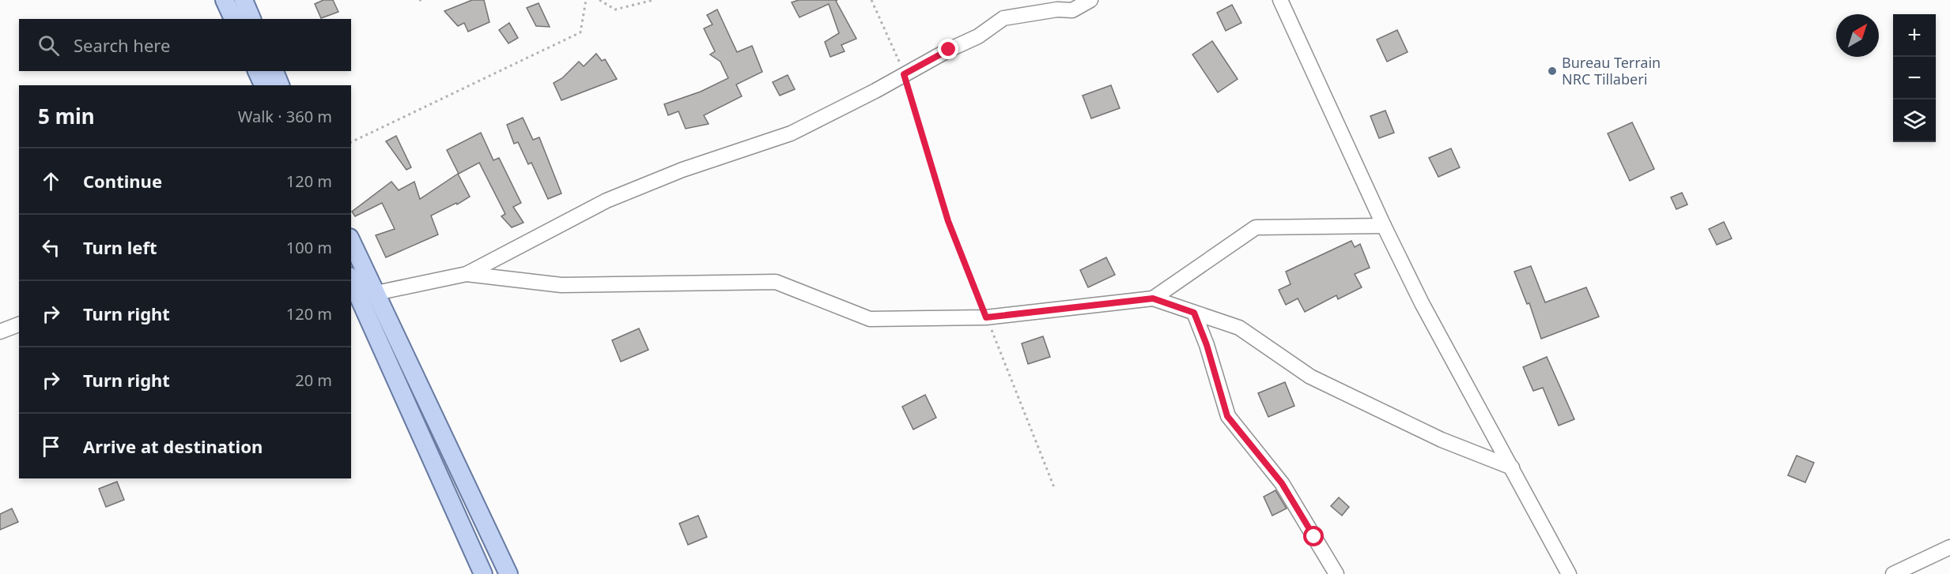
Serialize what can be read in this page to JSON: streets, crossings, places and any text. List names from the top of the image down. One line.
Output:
{"places":["Bureau Terrain NRC Tillaberi"],"north":"top right","page":{"map_buttons":["+","−"],"search":"Search here","heading":["5 min","Walk · 360 m"],"list":[["Continue","120 m"],["Turn left","100 m"],["Turn right","120 m"],["Turn right","20 m"],"Arrive at destination"]}}
